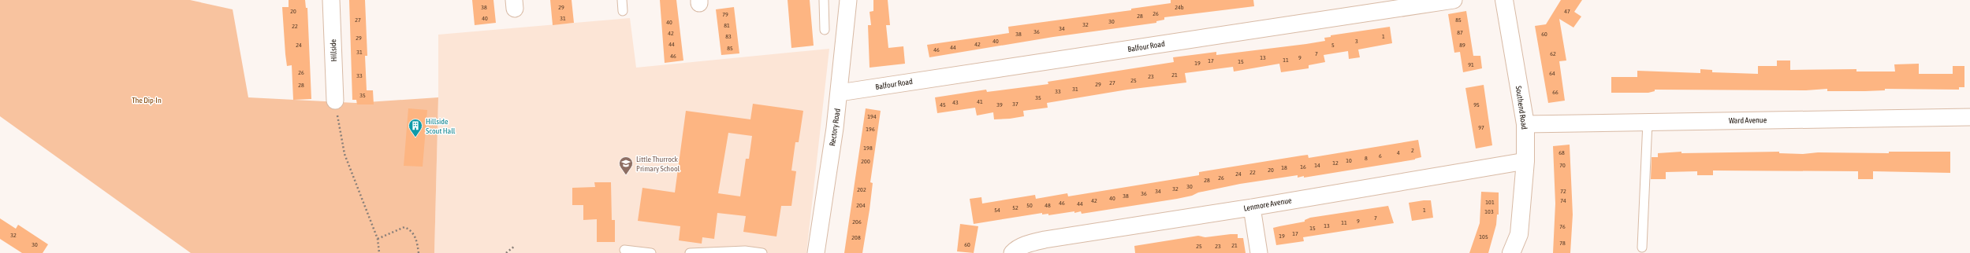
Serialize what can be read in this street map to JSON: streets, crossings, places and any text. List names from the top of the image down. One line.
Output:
{"streets":{"main road":["Southend Road"],"street":["Balfour Road","Hillside","Ward Avenue","Rectory Road","Lenmore Avenue"]},"crossings":[["Balfour Road","Rectory Road"],["Southend Road","Ward Avenue"],["Southend Road","Lenmore Avenue"]],"parks":["The Dip-In"],"places":{"building":["Hillside Scout Hall"],"school or university":["Little Thurrock Primary School"]},"house_numbers":["38","29","24b","20","47","26","79","28","40","31","27","85","30","40","32","81","22","34","36","87","42","38","60","83","1","29","40","3","44","42","24","5","89","44","85","46","31","7","62","46","13","9","11","17","15","19","91","26","64","21","33","23","25","27","29","28","31","33","66","35","35","41","43","37","45","39","95","194","97","196","198","2","4","68","6","8","10","200","12","14","70","16","18","20","22","24","26","28","30","32","202","34","72","36","38","40","42","74","101","46","44","204","50","48","52","54","1","103","7","9","206","11","13","76","15","17","32","19","105","208","78","30","60","21","25","23"]}
